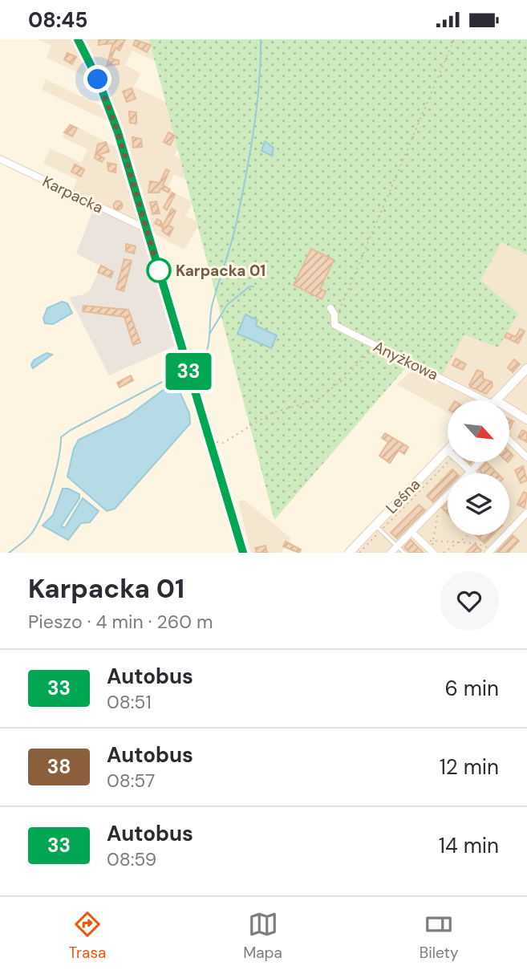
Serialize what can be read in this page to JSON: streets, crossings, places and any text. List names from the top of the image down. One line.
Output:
{"streets":{"street":["Karpacka","Anyżkowa","Leśna"]},"places":["Karpacka 01"],"lines":["bus line 33"],"north":"bottom right","page":{"status":"08:45","on_map":"33","heading":["Karpacka 01","Pieszo · 4 min · 260 m"],"list":[{"mark":"33","name":"Autobus","note":"08:51","value":"6 min"},{"mark":"38","name":"Autobus","note":"08:57","value":"12 min"},{"mark":"33","name":"Autobus","note":"08:59","value":"14 min"}],"tabs":["Trasa","Mapa","Bilety"]}}
